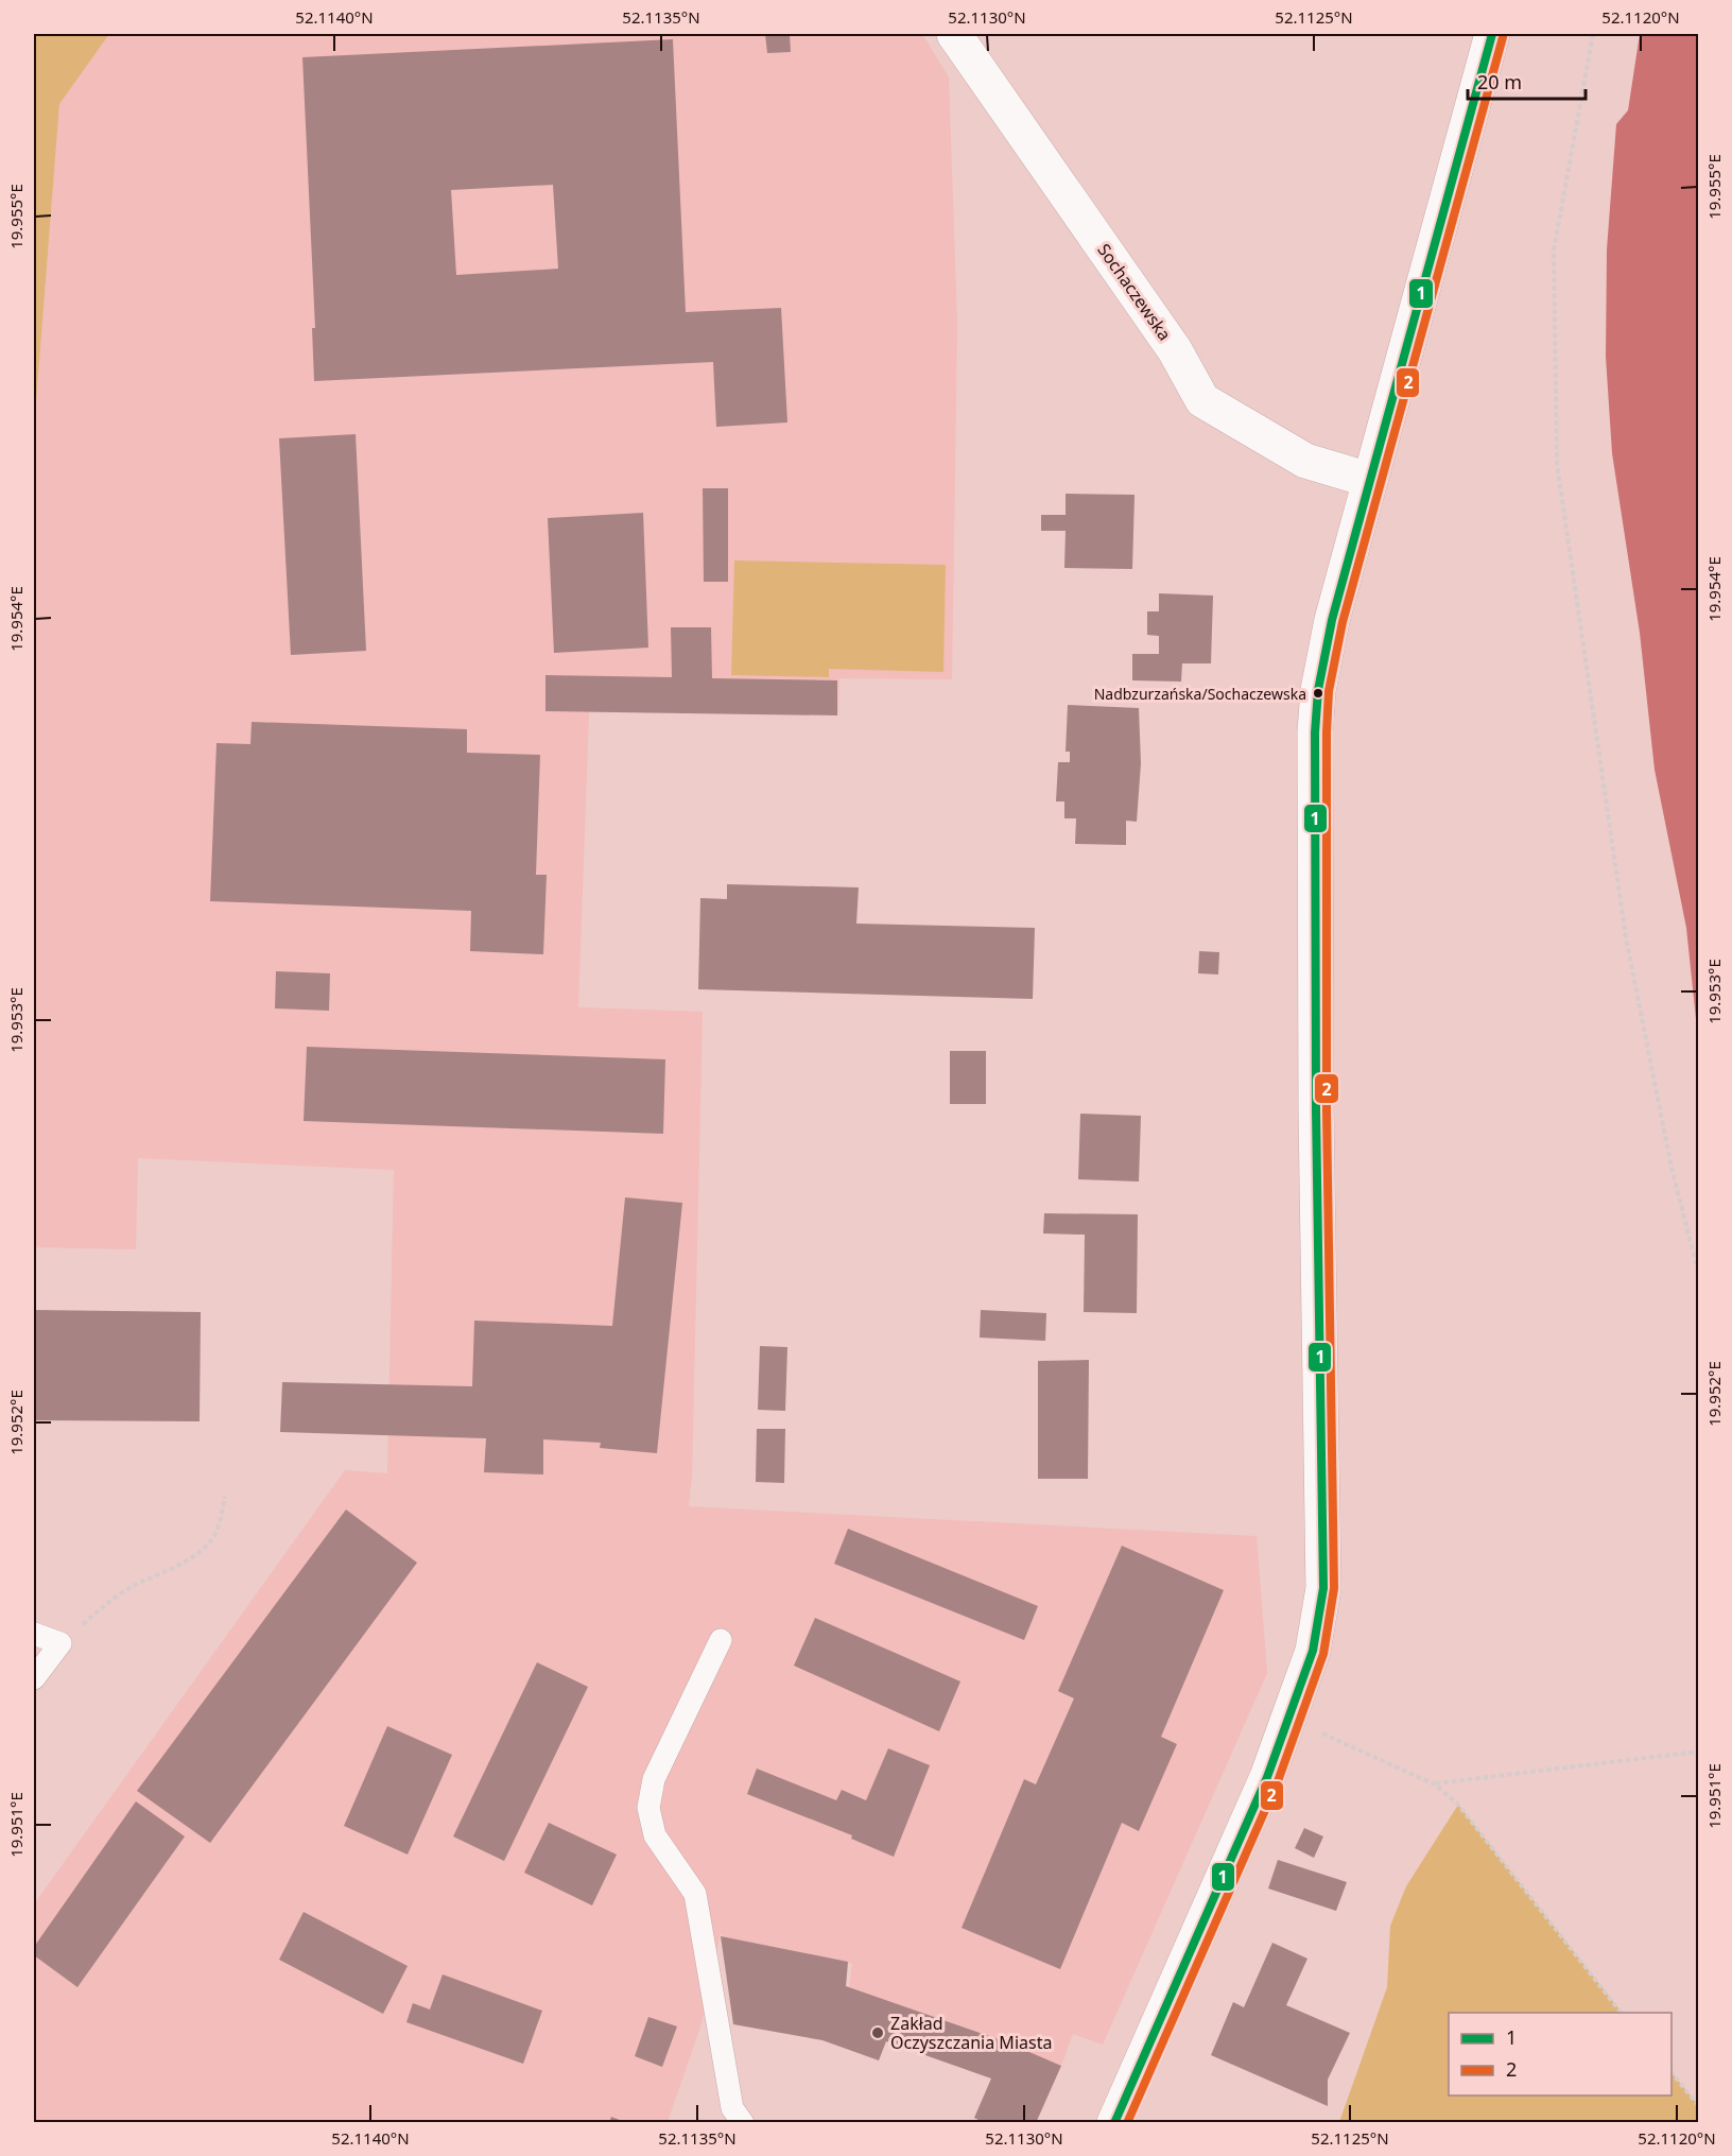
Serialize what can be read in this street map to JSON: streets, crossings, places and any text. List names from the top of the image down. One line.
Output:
{"streets":{"street":["Sochaczewska"]},"places":["Nadbzurzańska/Sochaczewska","Zakład Oczyszczania Miasta"],"lines":["transit line 1","transit line 2"],"legend":["1","2"],"scale_bar":"20 m","coordinates":["52.1140°N","52.1135°N","52.1130°N","52.1125°N","52.1120°N","19.955°E","19.954°E","19.953°E","19.952°E","19.951°E"]}
